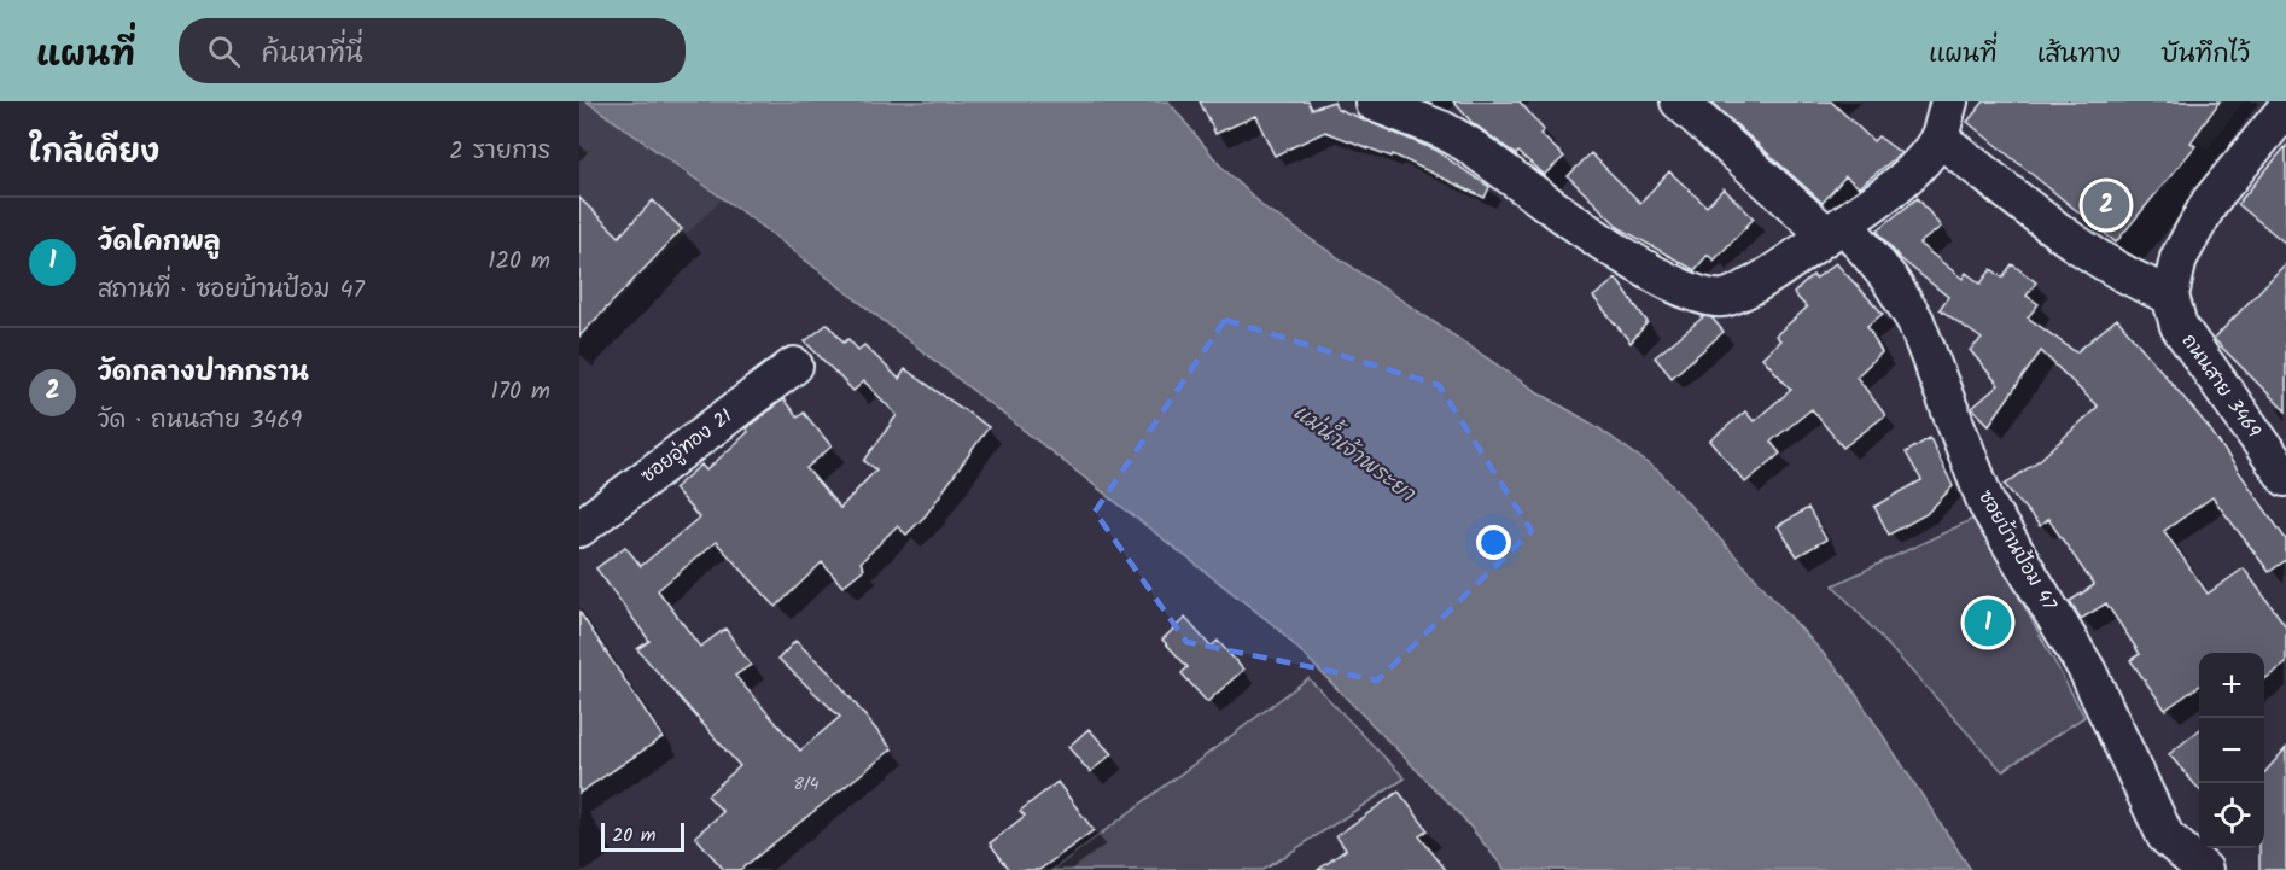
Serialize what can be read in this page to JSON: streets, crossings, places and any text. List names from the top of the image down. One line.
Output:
{"streets":{"street":["ถนนสาย 3469","ซอยอู่ทอง 21","ซอยบ้านป้อม 47"]},"water":["แม่น้ำเจ้าพระยา"],"house_numbers":["8/4"],"scale_bar":"20 m","page":{"header":"แผนที่","search":"ค้นหาที่นี่","nav":["แผนที่","เส้นทาง","บันทึกไว้"],"heading":["ใกล้เคียง","2 รายการ"],"pins":["2","1"],"list":[{"mark":"1","name":"วัดโคกพลู","note":"สถานที่ · ซอยบ้านป้อม 47","value":"120 m"},{"mark":"2","name":"วัดกลางปากกราน","note":"วัด · ถนนสาย 3469","value":"170 m"}],"map_buttons":["+","−"],"scale":"20 m"}}
